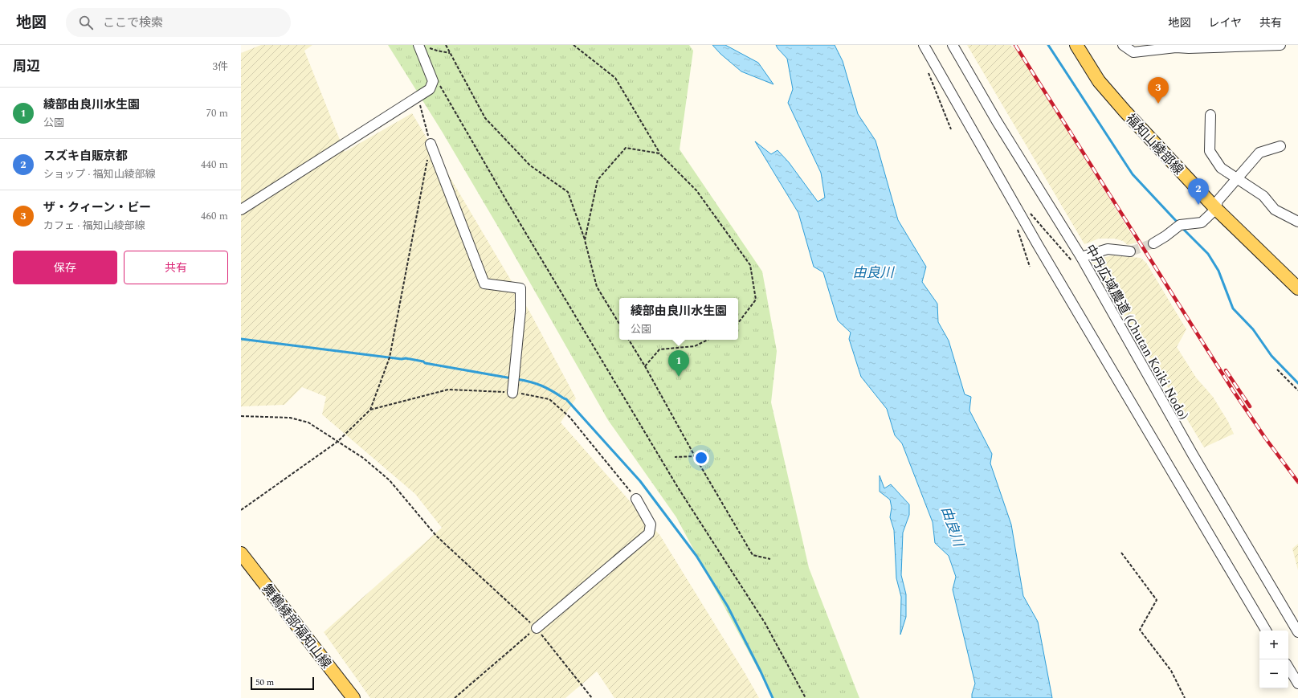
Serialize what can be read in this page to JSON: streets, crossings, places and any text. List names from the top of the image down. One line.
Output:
{"streets":{"main road":["福知山綾部線","舞鶴綾部福知山線"],"street":["中丹広域農道 (Chutan Koiki Nodo)"]},"water":["由良川"],"scale_bar":"50 m","page":{"header":"地図","search":"ここで検索","nav":["地図","レイヤ","共有"],"heading":["周辺","3件"],"pins":["3","2","1"],"list":[{"mark":"1","name":"綾部由良川水生園","note":"公園","value":"70 m"},{"mark":"2","name":"スズキ自販京都","note":"ショップ · 福知山綾部線","value":"440 m"},{"mark":"3","name":"ザ・クィーン・ビー","note":"カフェ · 福知山綾部線","value":"460 m"}],"buttons":["保存","共有"],"popup":["綾部由良川水生園","公園"],"map_buttons":["+","−"],"scale":"50 m"}}
